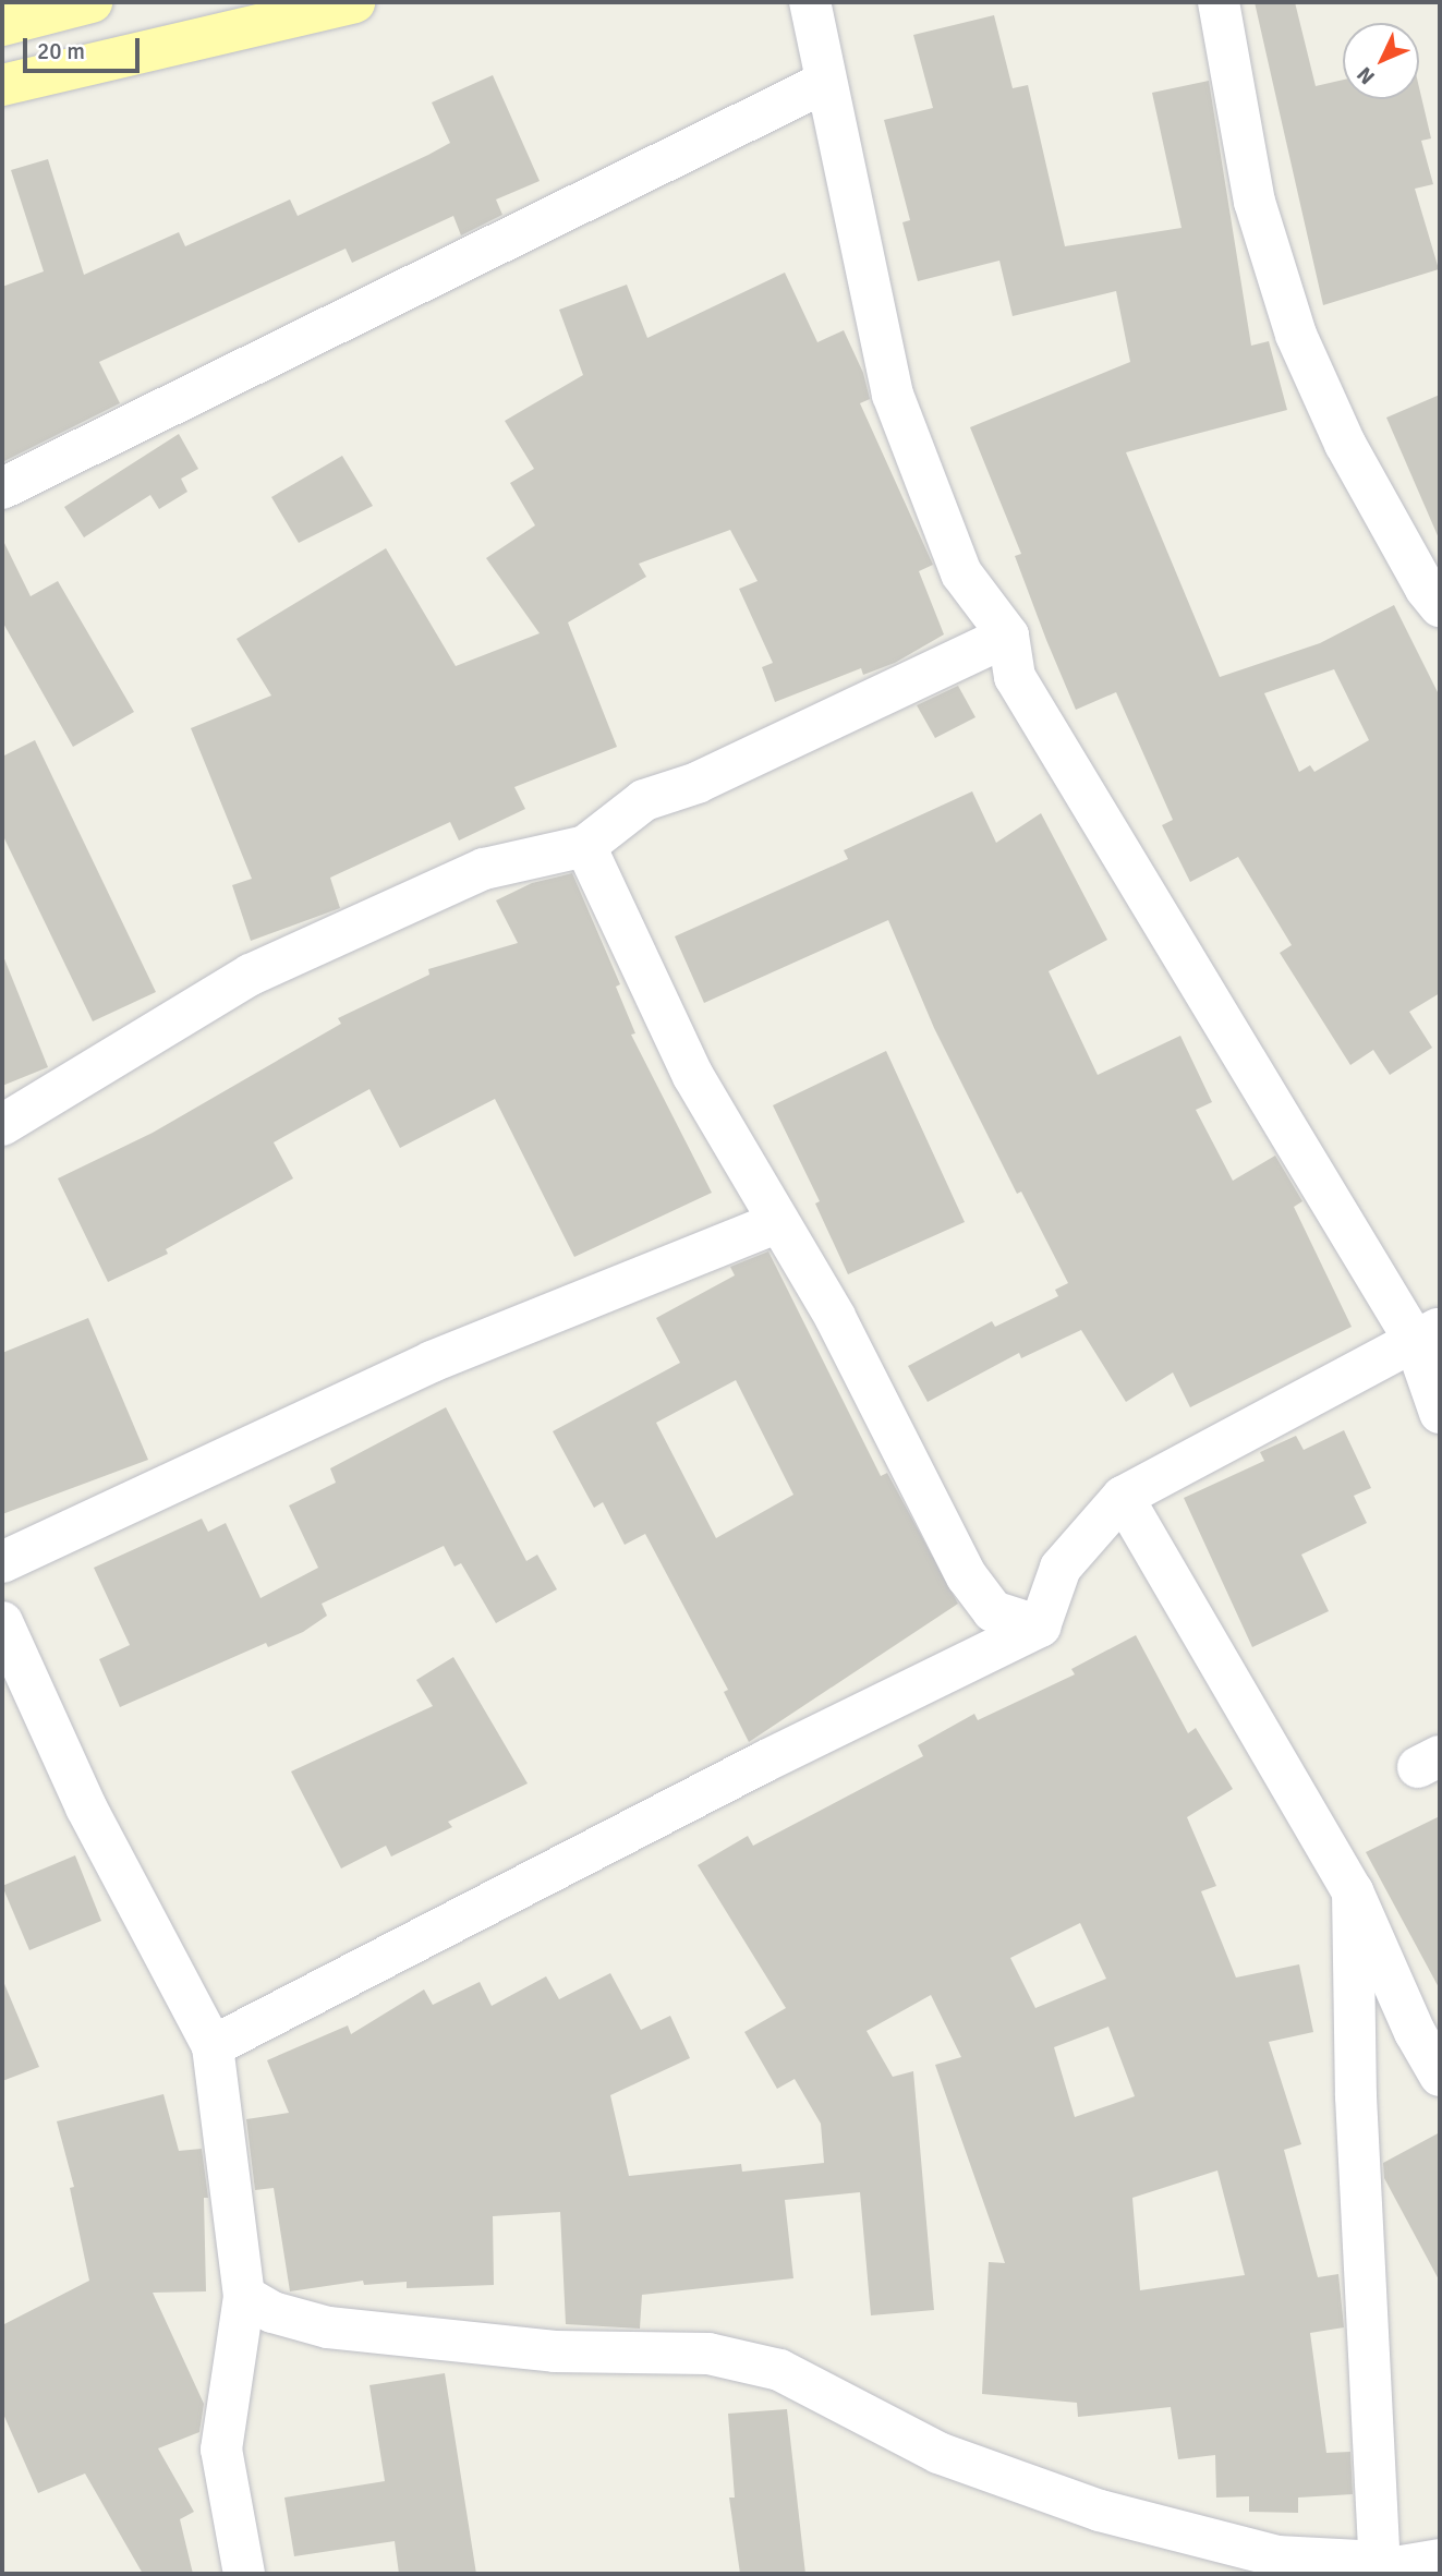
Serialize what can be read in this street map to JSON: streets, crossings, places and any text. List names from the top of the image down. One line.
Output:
{"scale_bar":"20 m","north":"bottom left"}
